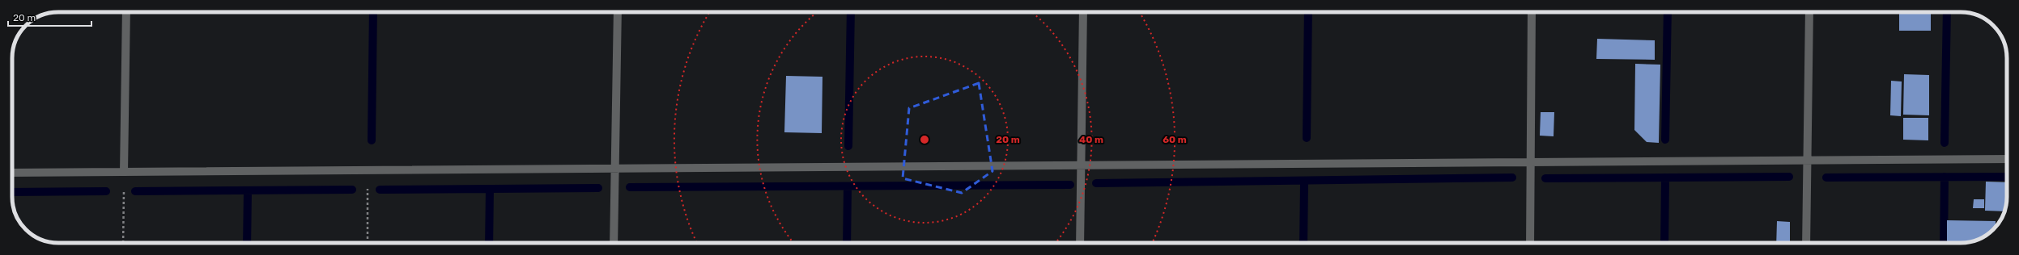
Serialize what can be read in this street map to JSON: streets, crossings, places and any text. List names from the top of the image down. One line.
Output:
{"scale_bar":"20 m","rings":["20 m","40 m","60 m"]}
